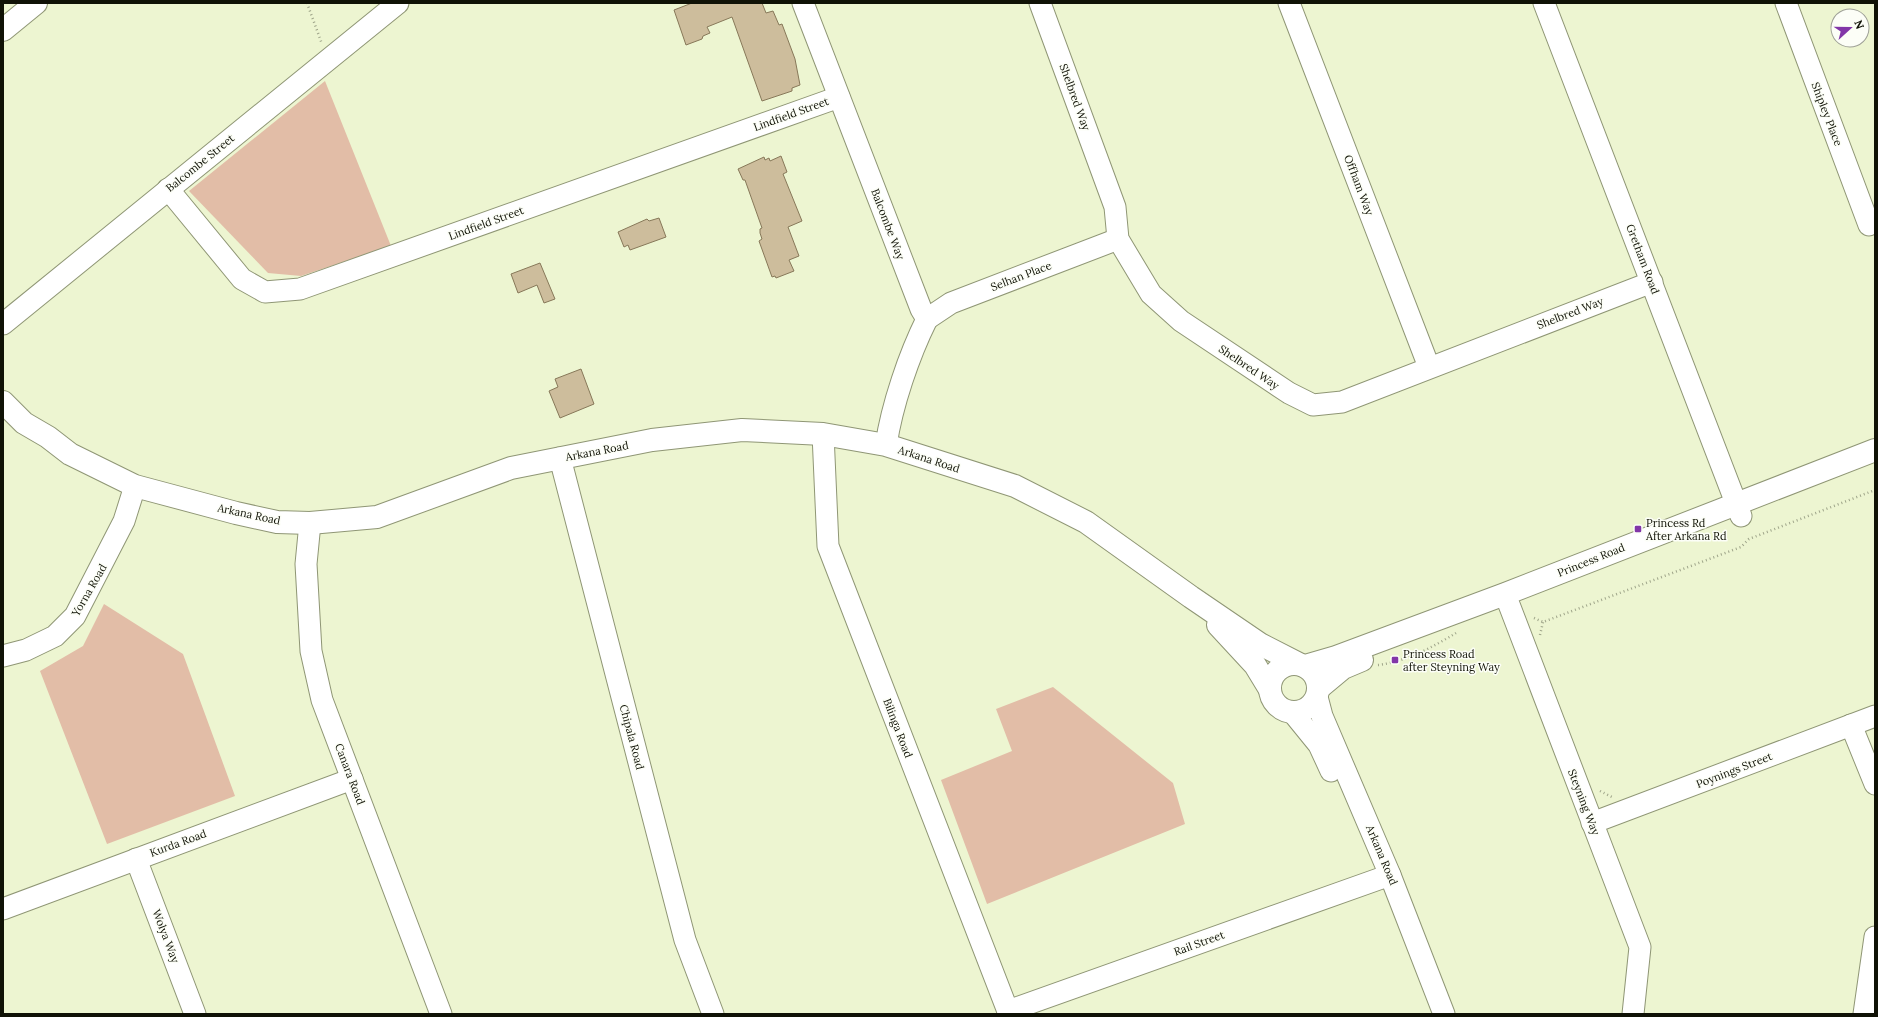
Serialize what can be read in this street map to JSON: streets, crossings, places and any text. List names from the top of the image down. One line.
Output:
{"streets":{"main road":["Arkana Road","Princess Road"],"street":["Shelbred Way","Lindfield Street","Shipley Place","Balcombe Street","Offham Way","Balcombe Way","Gretham Road","Selhan Place","Yorna Road","Bilinga Road","Chipala Road","Poynings Street","Canara Road","Steyning Way","Kurda Road","Wolya Way","Rail Street"]},"crossings":[["Shelbred Way","Offham Way"],["Shelbred Way","Gretham Road"],["Shelbred Way","Selhan Place"],["Lindfield Street","Balcombe Street"],["Lindfield Street","Balcombe Way"],["Balcombe Way","Selhan Place"],["Gretham Road","Princess Road"],["Arkana Road","Princess Road"],["Arkana Road","Yorna Road"],["Arkana Road","Bilinga Road"],["Arkana Road","Chipala Road"],["Arkana Road","Canara Road"],["Arkana Road","Rail Street"],["Princess Road","Steyning Way"],["Bilinga Road","Rail Street"],["Poynings Street","Steyning Way"],["Canara Road","Kurda Road"],["Kurda Road","Wolya Way"]],"places":{"transit":["Princess Rd After Arkana Rd","Princess Road after Steyning Way"]},"north":"right"}
